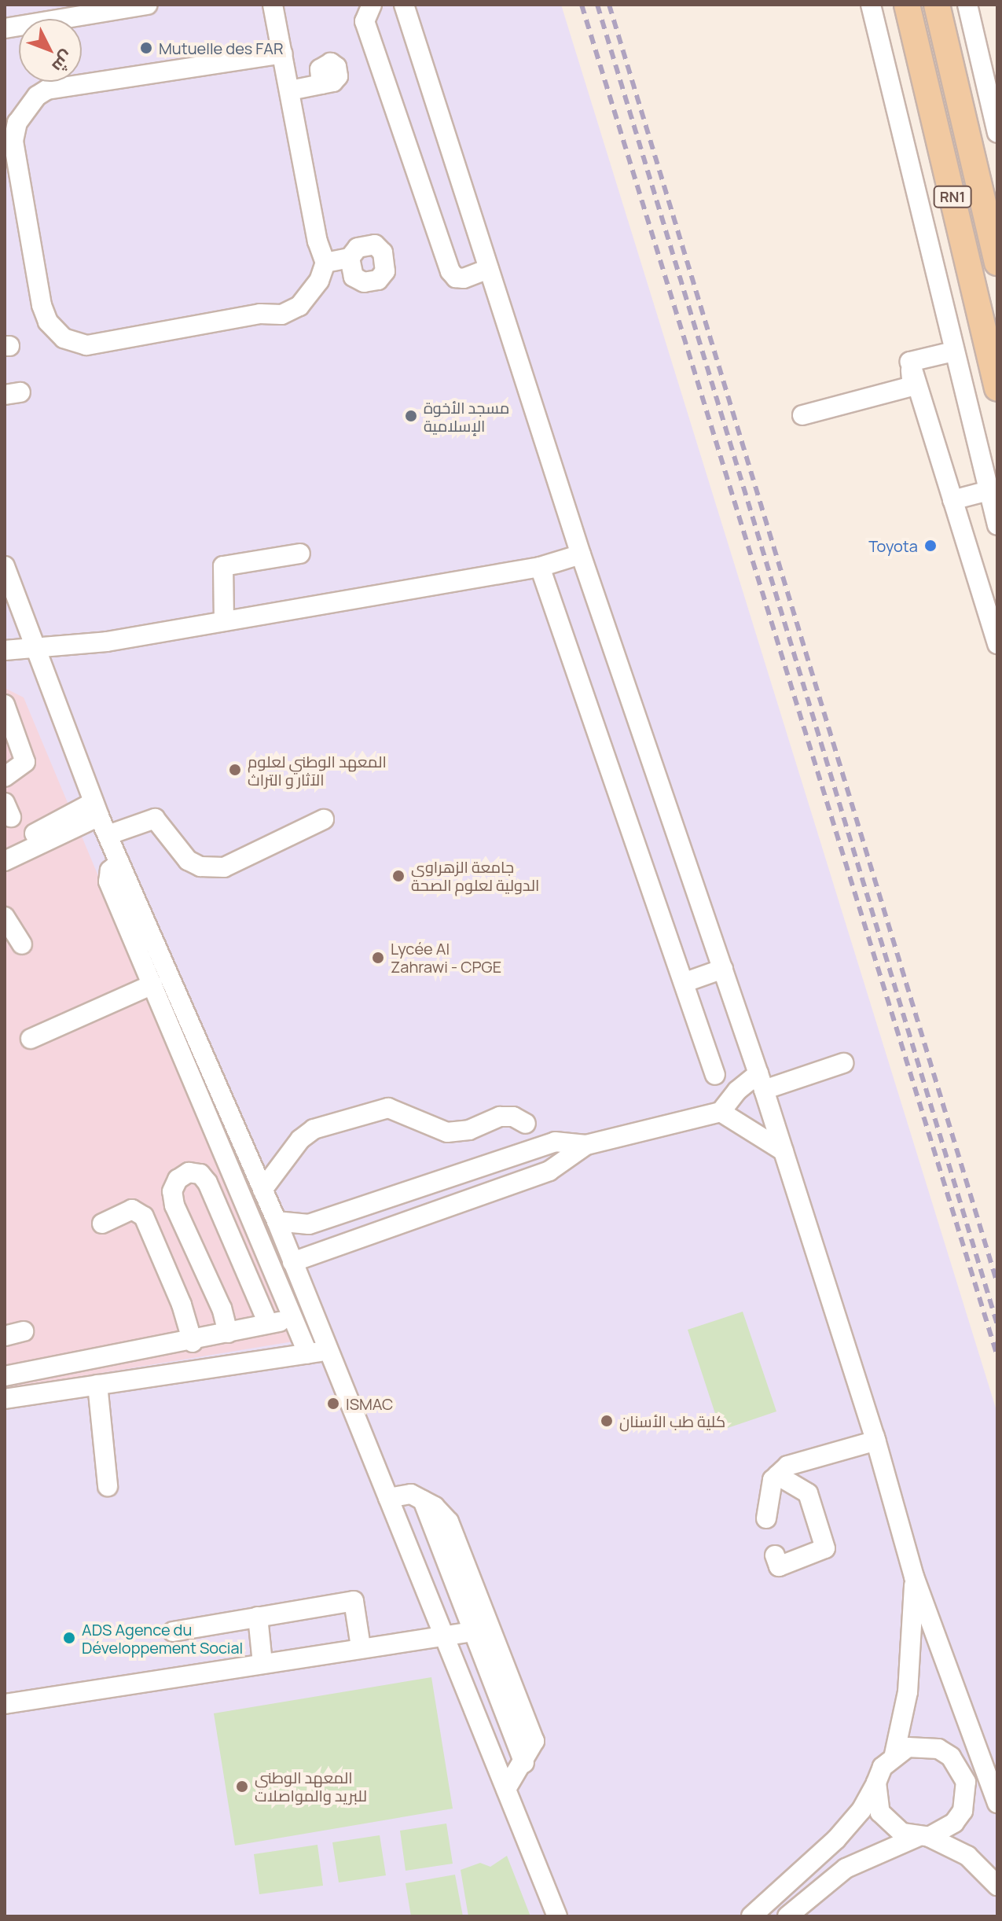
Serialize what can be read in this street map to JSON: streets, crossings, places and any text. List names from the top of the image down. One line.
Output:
{"streets":{"main road":["RN1"]},"places":["Mutuelle des FAR","مسجد الأخوة الإسلامية","Toyota","المعهد الوطني لعلوم الآثار و التراث","جامعة الزهراوي الدولية لعلوم الصحة","Lycée Al Zahrawi - CPGE","ISMAC","كلية طب الأسنان","ADS Agence du Développement Social","المعهد الوطني للبريد والمواصلات"],"north":"bottom right"}
